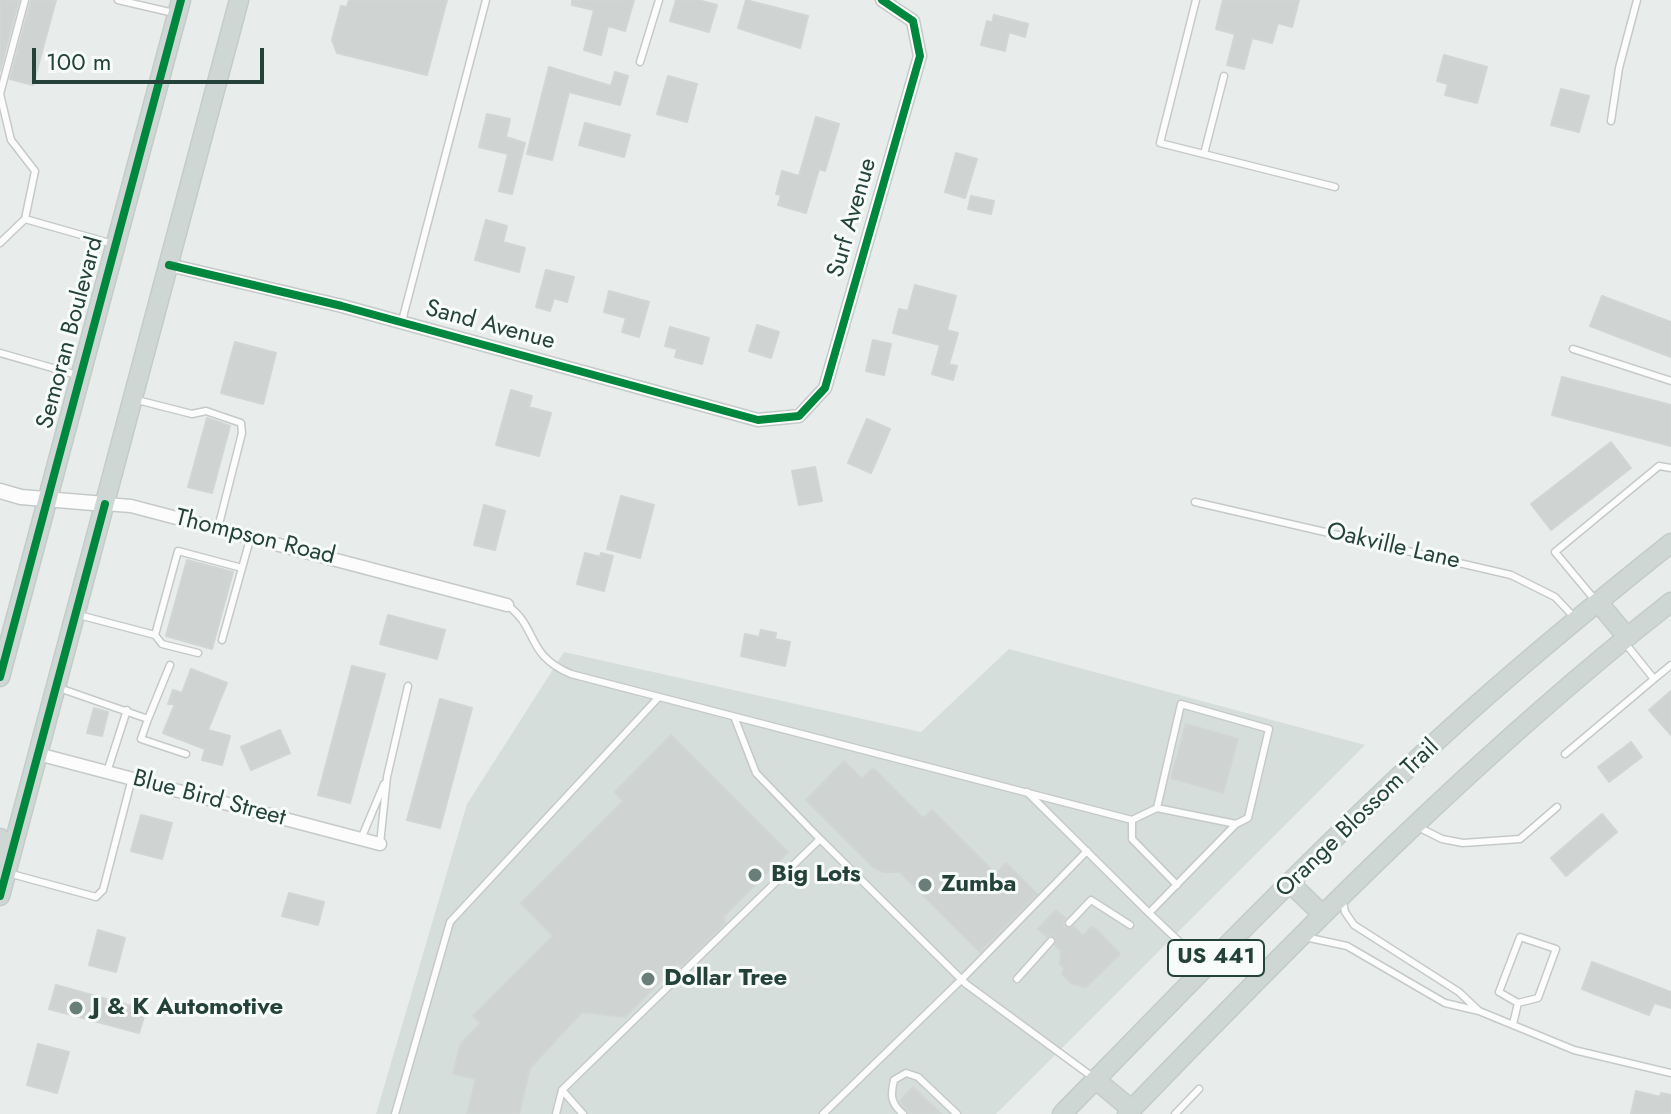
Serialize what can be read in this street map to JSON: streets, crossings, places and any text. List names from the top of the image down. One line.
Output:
{"streets":{"main road":["Semoran Boulevard","Orange Blossom Trail","US 441"],"street":["Surf Avenue","Sand Avenue","Thompson Road","Blue Bird Street"],"lane":["Oakville Lane"]},"crossings":[["Surf Avenue","Sand Avenue"],["Semoran Boulevard","Thompson Road"],["Oakville Lane","Orange Blossom Trail"]],"places":["Big Lots","Zumba","Dollar Tree","J & K Automotive"],"scale_bar":"100 m"}
